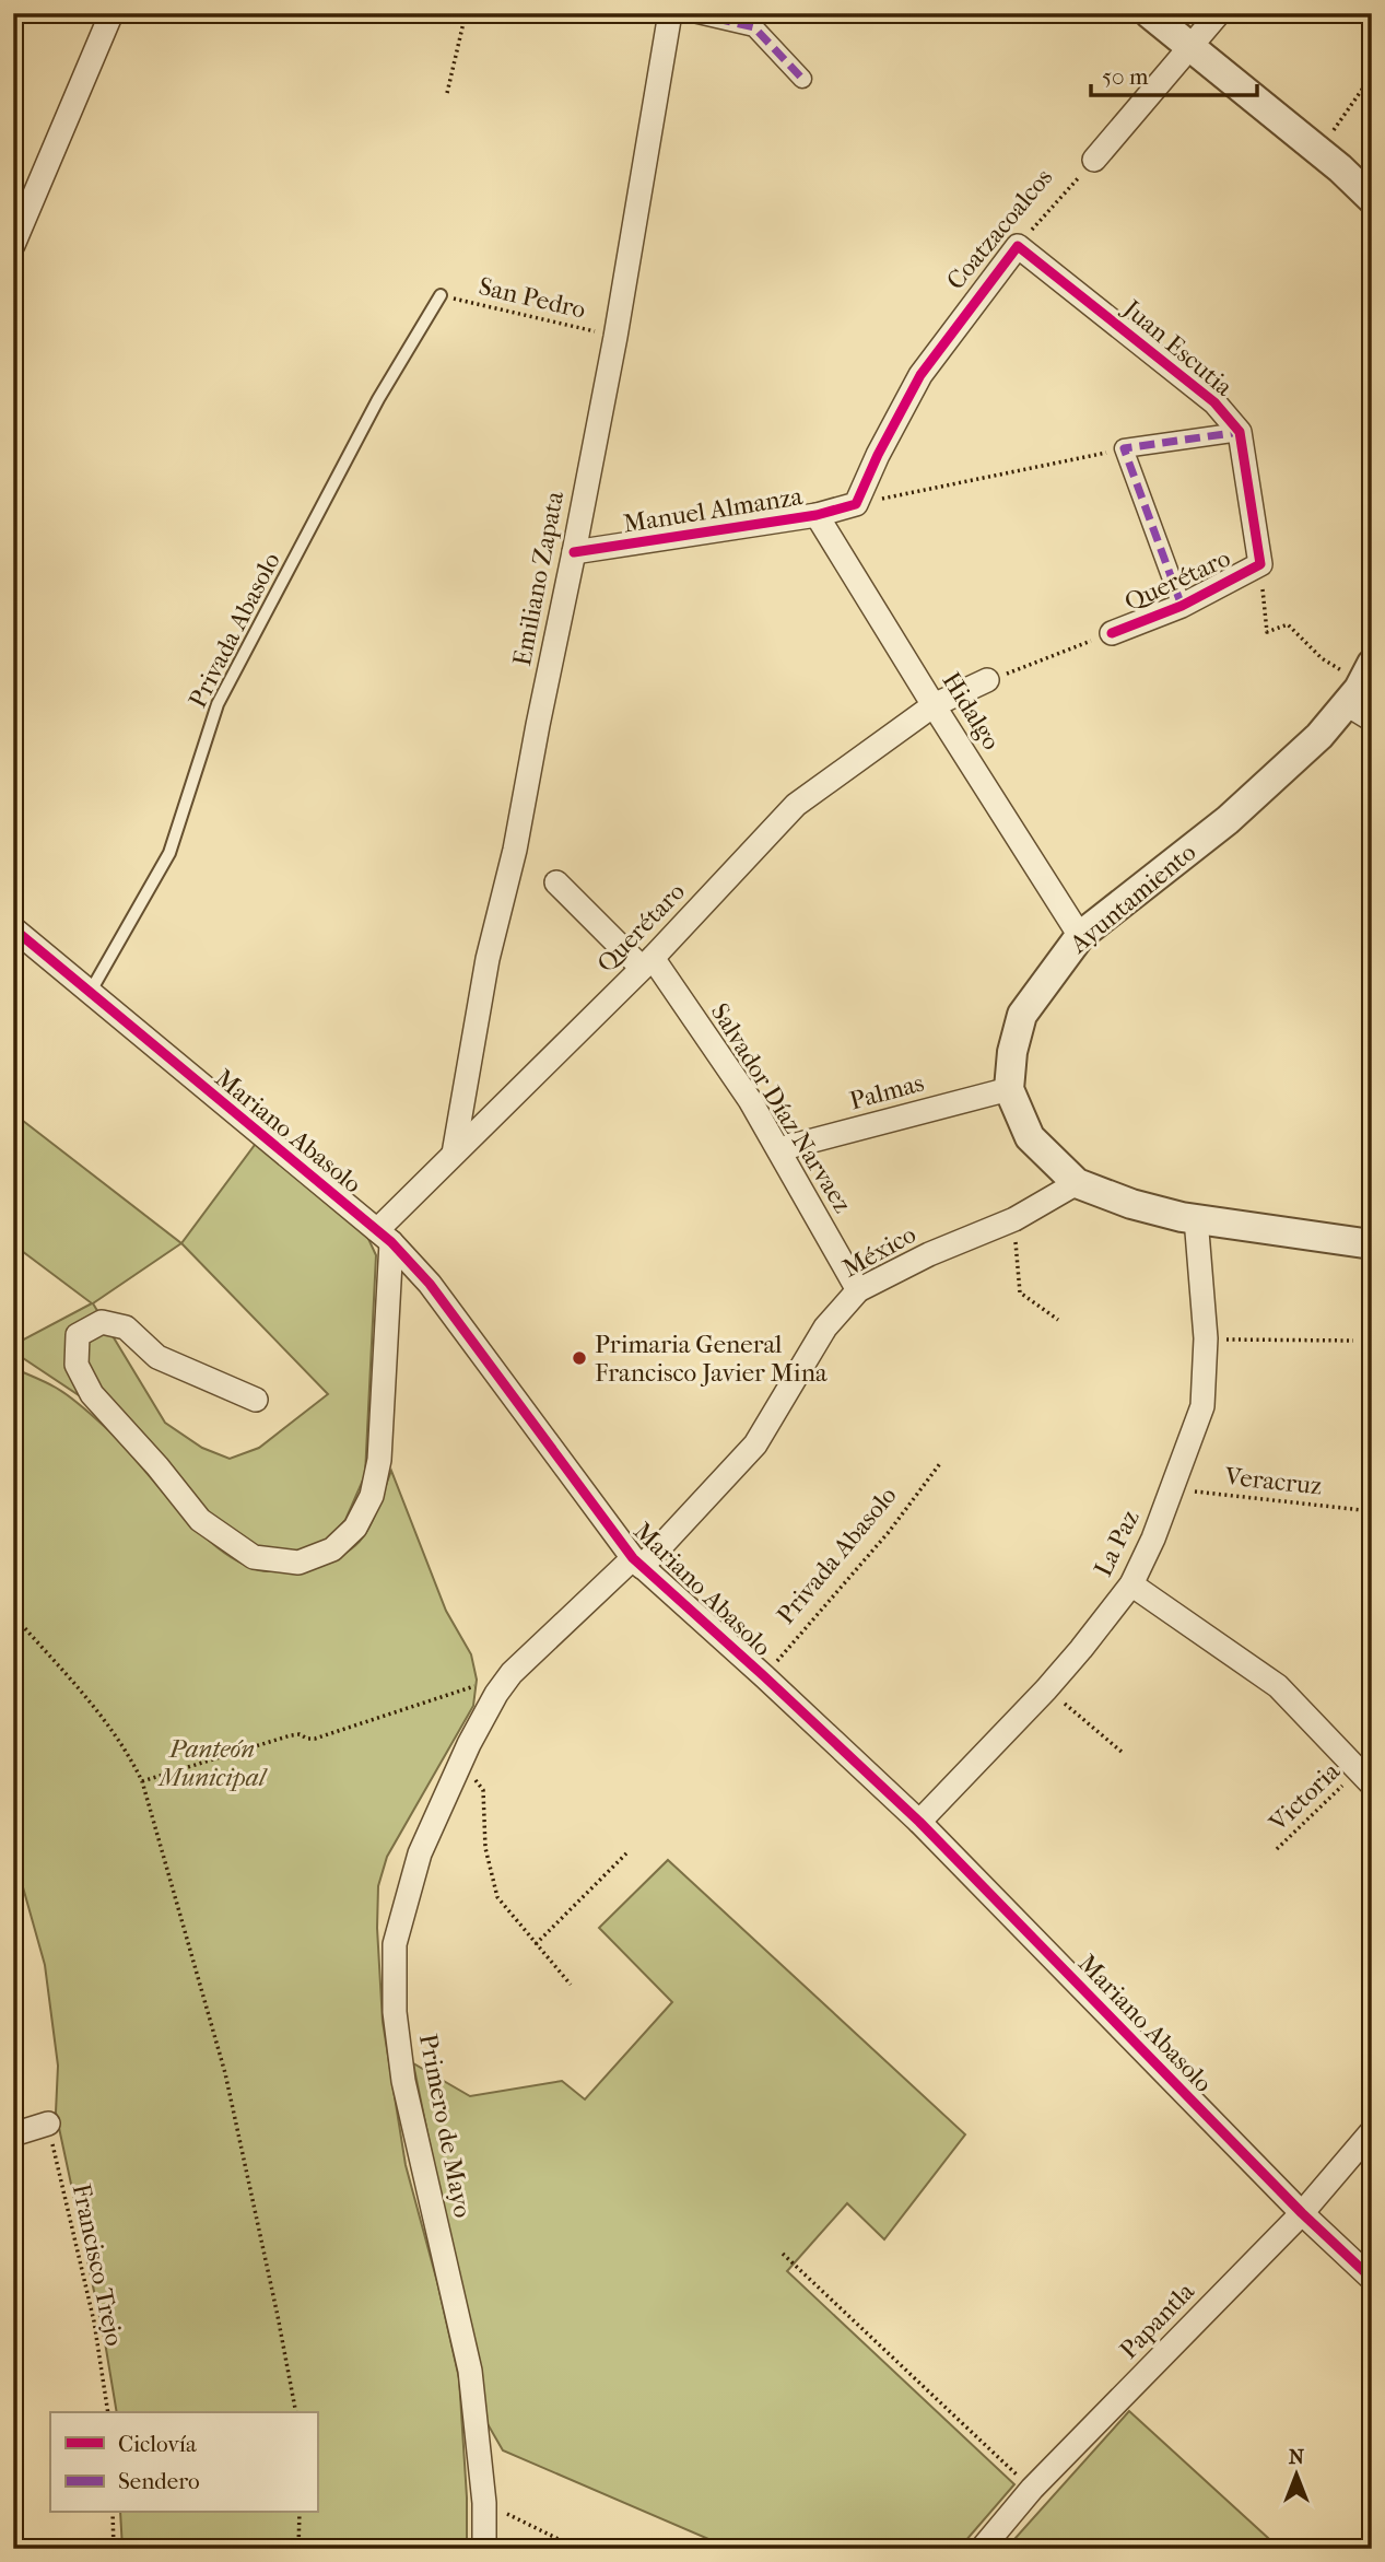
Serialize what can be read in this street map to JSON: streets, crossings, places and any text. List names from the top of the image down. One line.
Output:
{"streets":{"street":["Coatzacoalcos","Juan Escutia","Manuel Almanza","Emiliano Zapata","Querétaro","Hidalgo","Ayuntamiento","Palmas","Salvador Díaz Narvaez","Mariano Abasolo","México","La Paz","Primero de Mayo","Papantla"],"lane":["Privada Abasolo"],"path":["San Pedro","Veracruz","Victoria","Francisco Trejo"]},"crossings":[["Coatzacoalcos","Juan Escutia"],["Coatzacoalcos","Manuel Almanza"],["San Pedro","Emiliano Zapata"],["San Pedro","Privada Abasolo"],["Juan Escutia","Querétaro"],["Manuel Almanza","Emiliano Zapata"],["Manuel Almanza","Hidalgo"],["Emiliano Zapata","Querétaro"],["Querétaro","Hidalgo"],["Querétaro","Salvador Díaz Narvaez"],["Querétaro","Mariano Abasolo"],["Privada Abasolo","Mariano Abasolo"],["Hidalgo","Ayuntamiento"],["Ayuntamiento","Palmas"],["Ayuntamiento","México"],["Ayuntamiento","La Paz"],["Palmas","Salvador Díaz Narvaez"],["Salvador Díaz Narvaez","México"],["Mariano Abasolo","México"],["Mariano Abasolo","La Paz"],["Mariano Abasolo","Primero de Mayo"],["Mariano Abasolo","Papantla"],["México","Primero de Mayo"],["Veracruz","La Paz"]],"parks":["Panteón Municipal"],"places":["Primaria General Francisco Javier Mina"],"legend":["Ciclovía","Sendero"],"scale_bar":"50 m","north":"top"}
